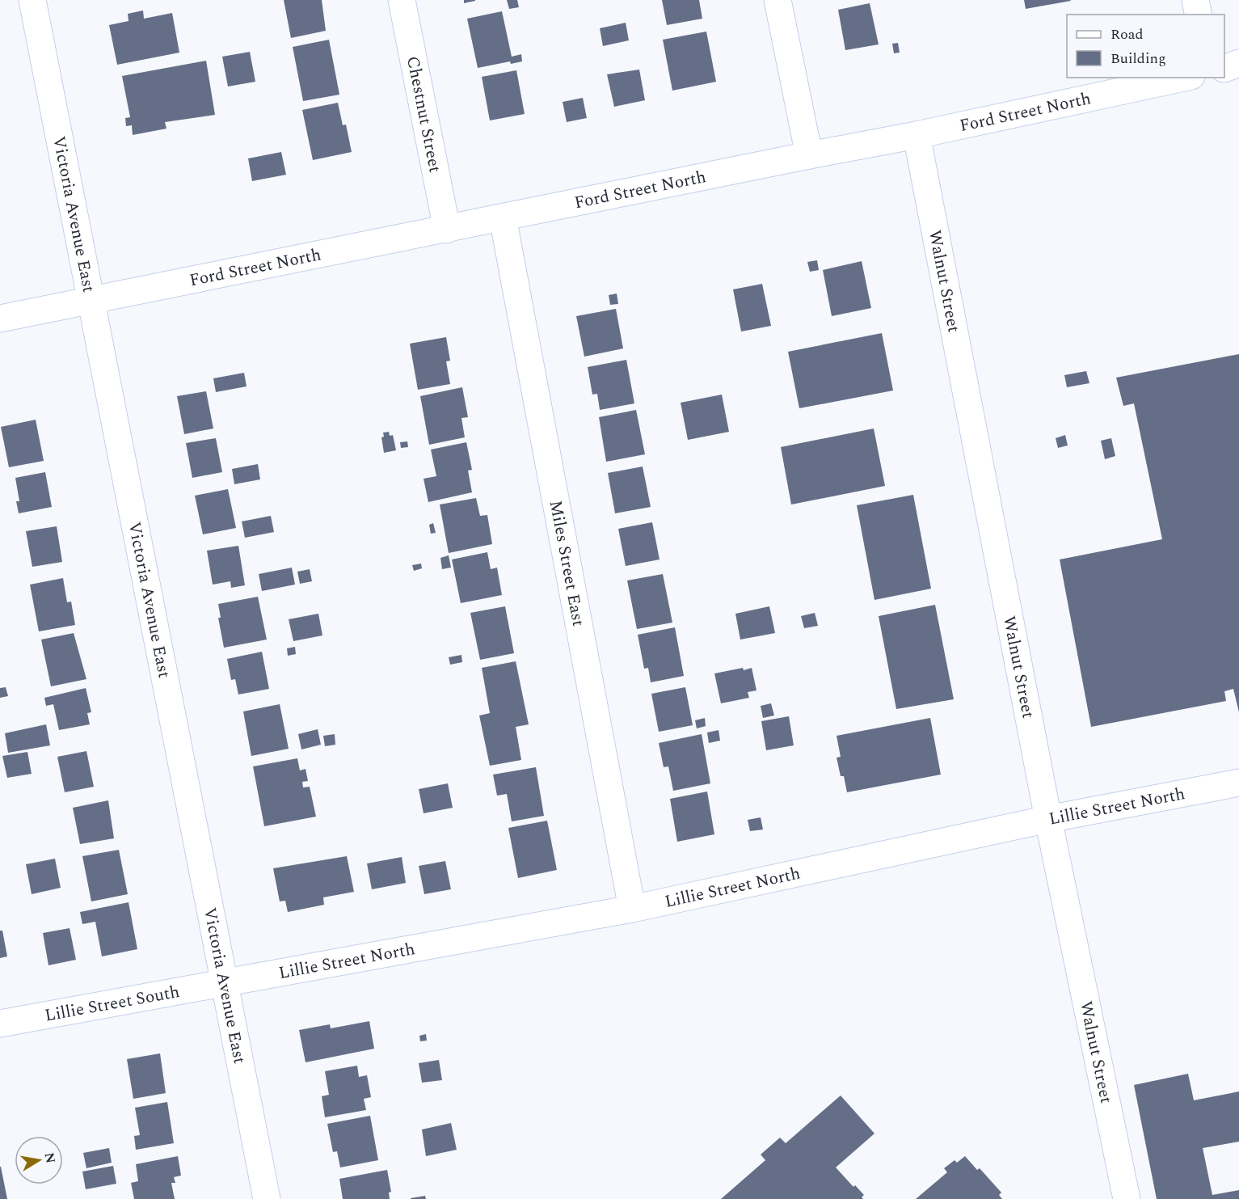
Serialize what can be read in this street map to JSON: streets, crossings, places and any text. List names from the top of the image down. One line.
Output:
{"streets":{"street":["Ford Street North","Chestnut Street","Victoria Avenue East","Walnut Street","Miles Street East","Lillie Street North","Lillie Street South"]},"crossings":[["Ford Street North","Chestnut Street"],["Ford Street North","Victoria Avenue East"],["Ford Street North","Walnut Street"],["Ford Street North","Miles Street East"],["Victoria Avenue East","Lillie Street North"],["Victoria Avenue East","Lillie Street South"],["Walnut Street","Lillie Street North"],["Miles Street East","Lillie Street North"],["Lillie Street North","Lillie Street South"]],"legend":["Road","Building"],"north":"right"}
